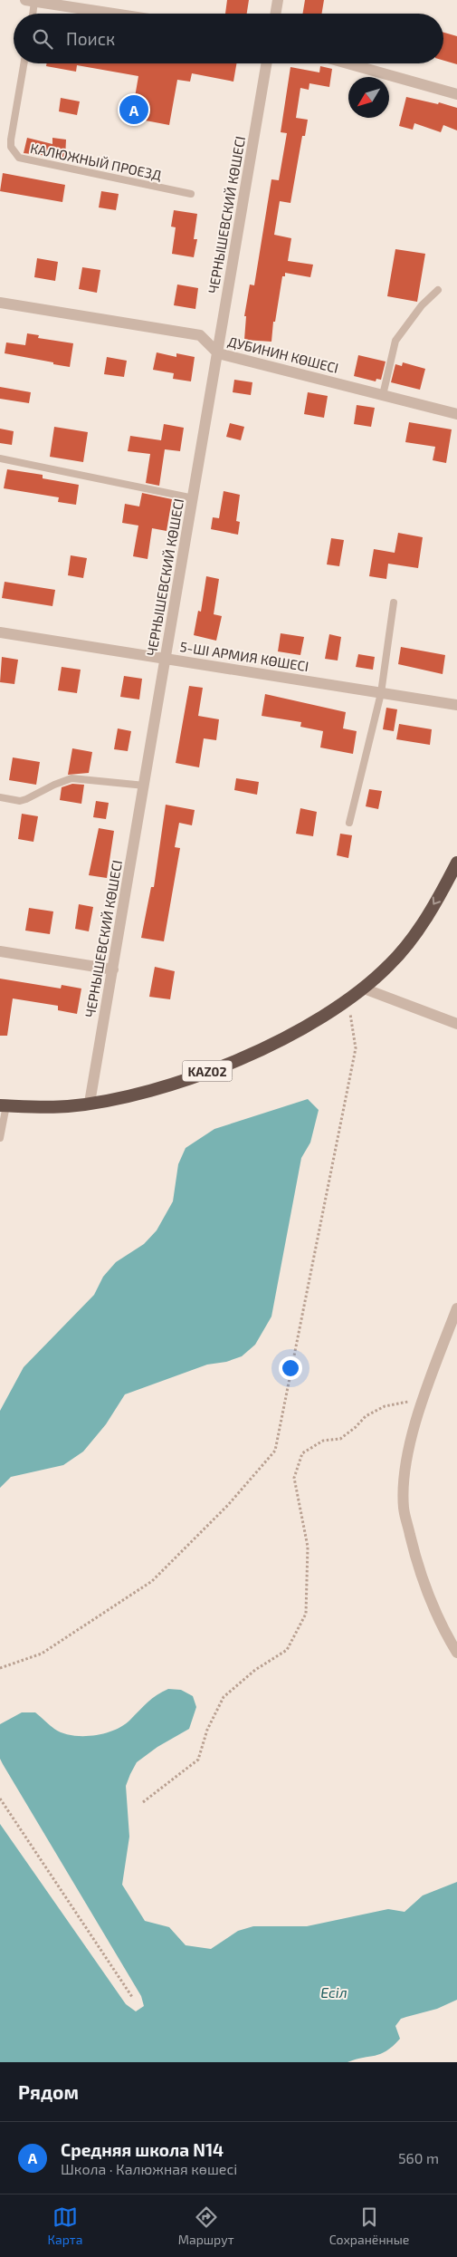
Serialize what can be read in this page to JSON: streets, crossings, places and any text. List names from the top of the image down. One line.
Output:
{"streets":{"highway":["KAZ02"],"street":["ЧЕРНЫШЕВСКИЙ КӨШЕСІ","ДУБИНИН КӨШЕСІ","5-ШІ АРМИЯ КӨШЕСІ"],"lane":["КАЛЮЖНЫЙ ПРОЕЗД"]},"crossings":[["ЧЕРНЫШЕВСКИЙ КӨШЕСІ","ДУБИНИН КӨШЕСІ"],["ЧЕРНЫШЕВСКИЙ КӨШЕСІ","5-ШІ АРМИЯ КӨШЕСІ"],["ЧЕРНЫШЕВСКИЙ КӨШЕСІ","KAZ02"]],"water":["Есіл"],"north":"bottom left","page":{"search":"Поиск","pins":"A","heading":"Рядом","list":[{"mark":"A","name":"Средняя школа N14","note":"Школа · Калюжная көшесі","value":"560 m"}],"nav":["Карта","Маршрут","Сохранённые"]}}
